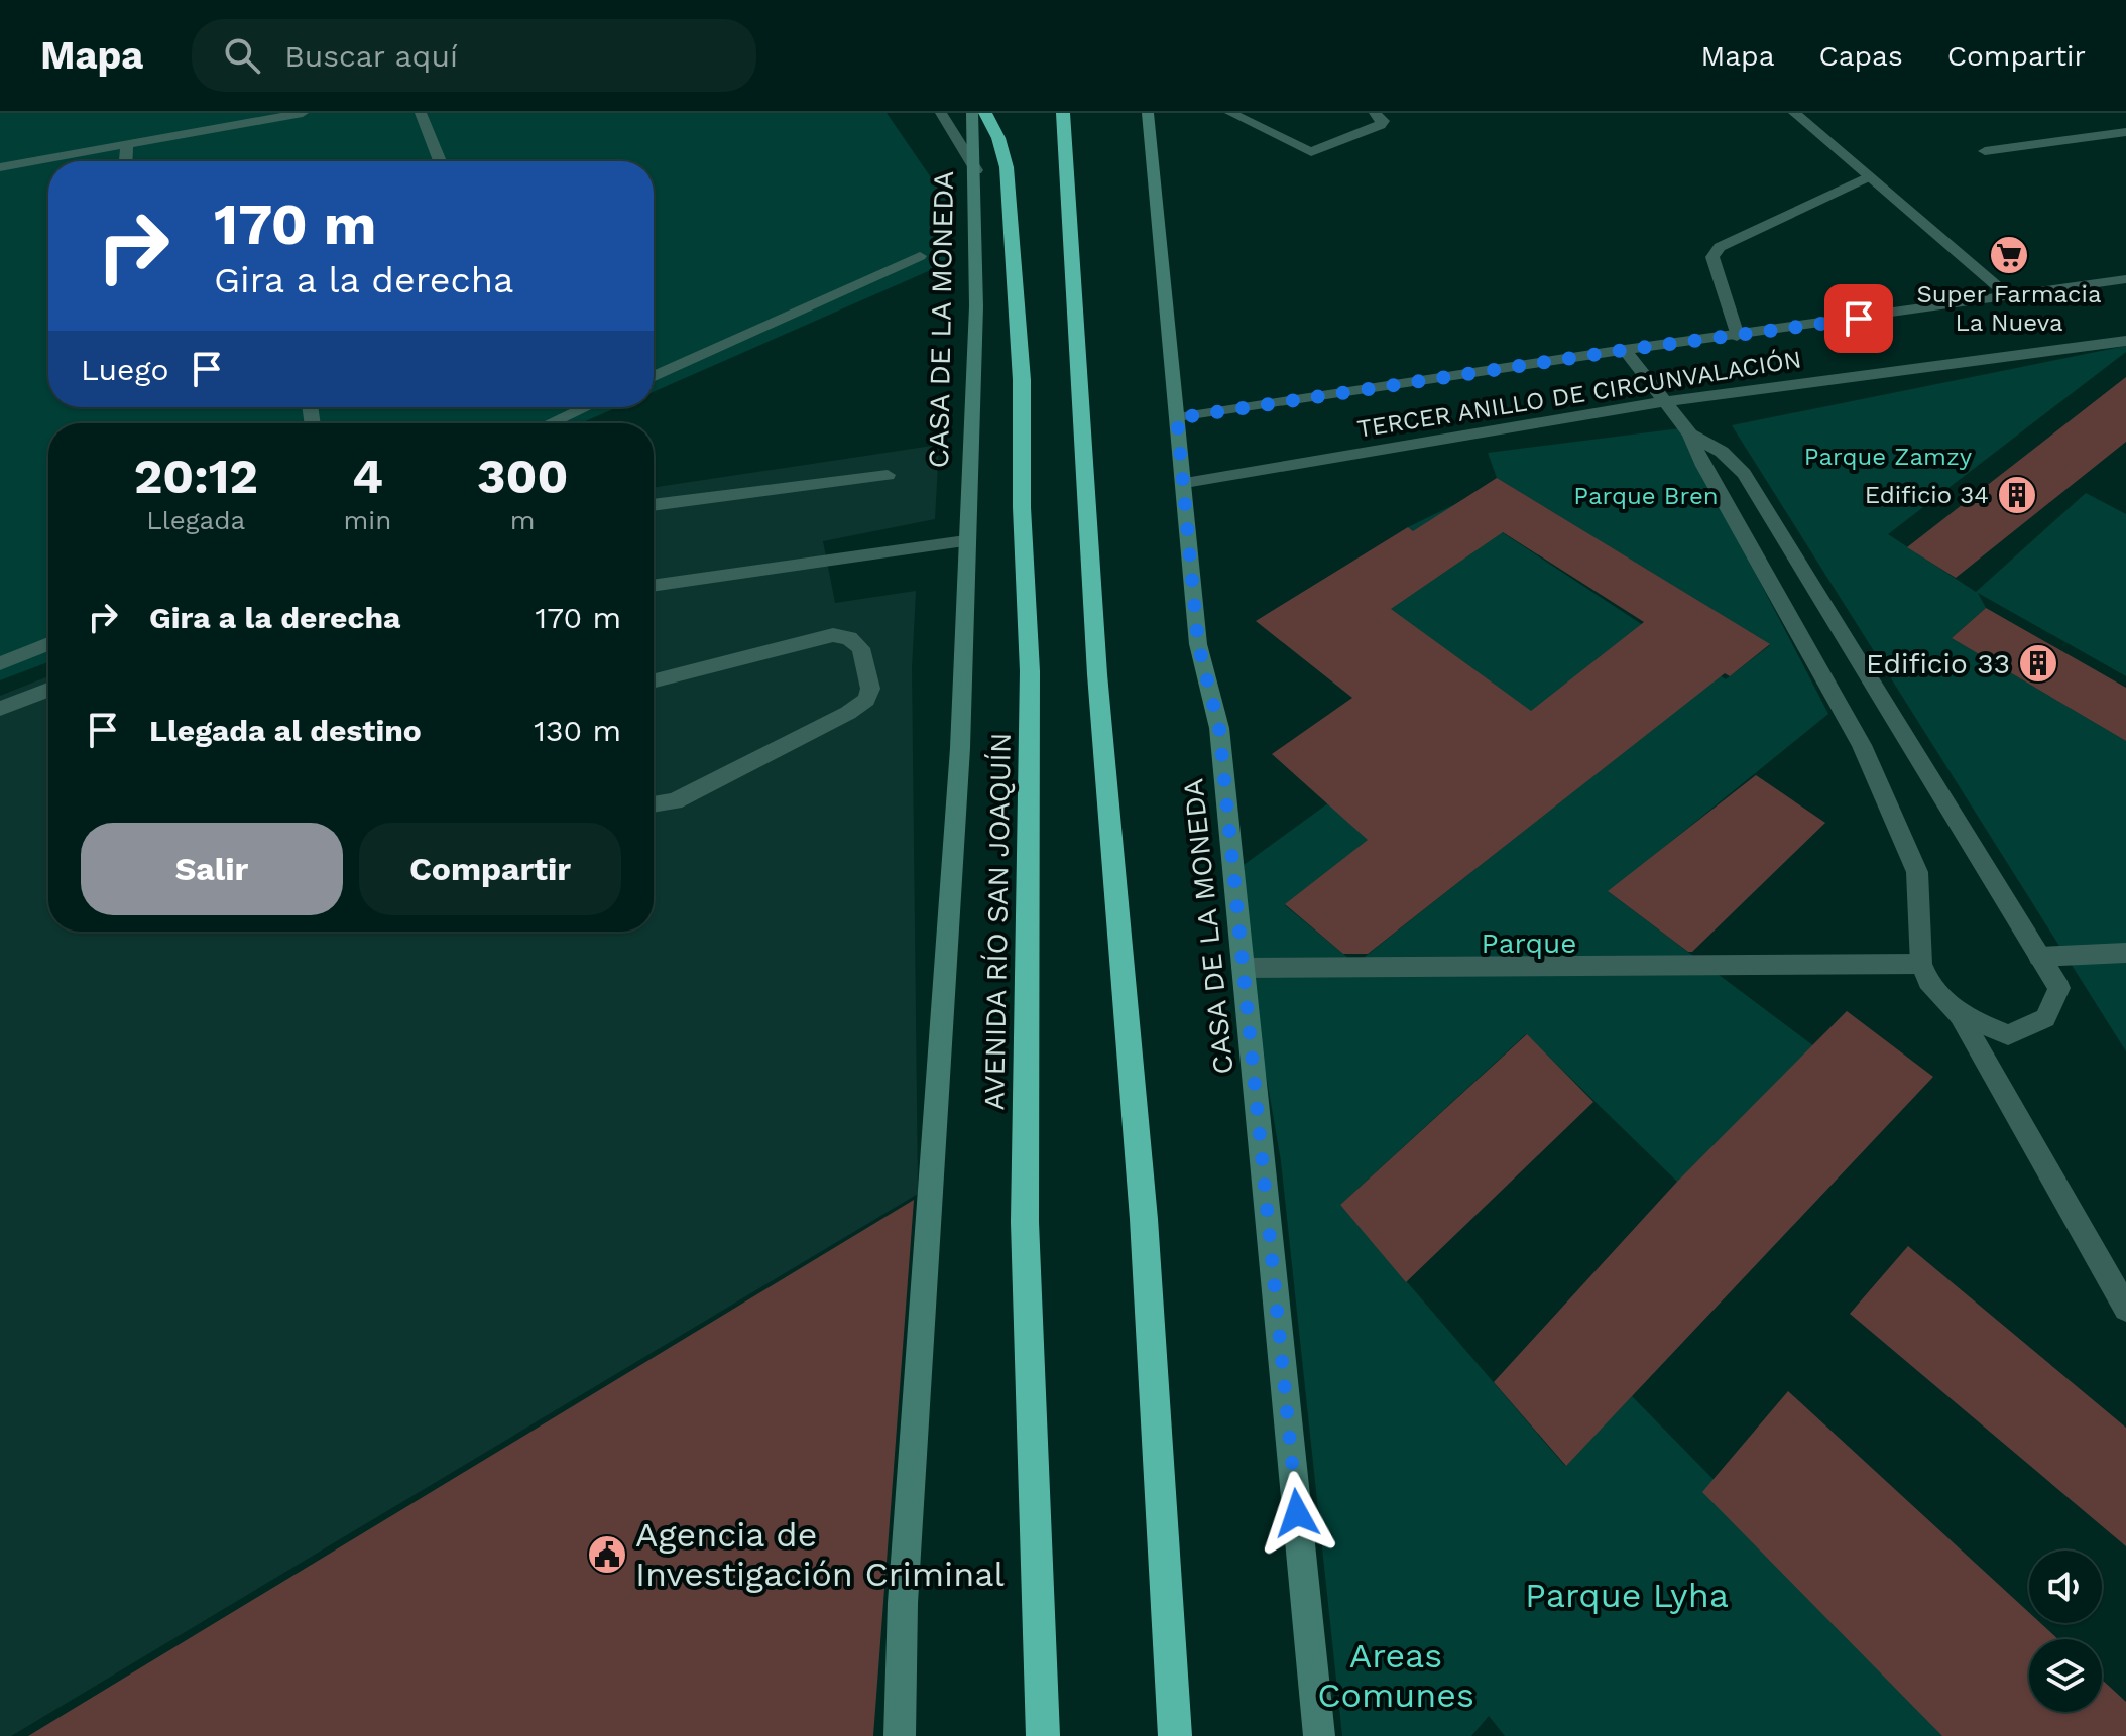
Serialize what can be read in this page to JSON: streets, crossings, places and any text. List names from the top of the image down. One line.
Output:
{"streets":{"highway":["AVENIDA RÍO SAN JOAQUÍN"],"main road":["CASA DE LA MONEDA"],"street":["TERCER ANILLO DE CIRCUNVALACIÓN"]},"crossings":[["CASA DE LA MONEDA","TERCER ANILLO DE CIRCUNVALACIÓN"]],"parks":["Parque Zamzy","Parque Bren","Parque","Parque Lyha","Areas Comunes"],"places":{"supermarket":["Super Farmacia La Nueva"],"building":["Edificio 34","Edificio 33"],"public building":["Agencia de Investigación Criminal"]},"page":{"header":"Mapa","search":"Buscar aquí","nav":["Mapa","Capas","Compartir"],"turn":["170 m","Gira a la derecha"],"then":"Luego","eta":["20:12","Llegada","4","min","300","m"],"list":[{"name":"Gira a la derecha","value":"170 m"},{"name":"Llegada al destino","value":"130 m"}],"buttons":["Salir","Compartir"]}}
